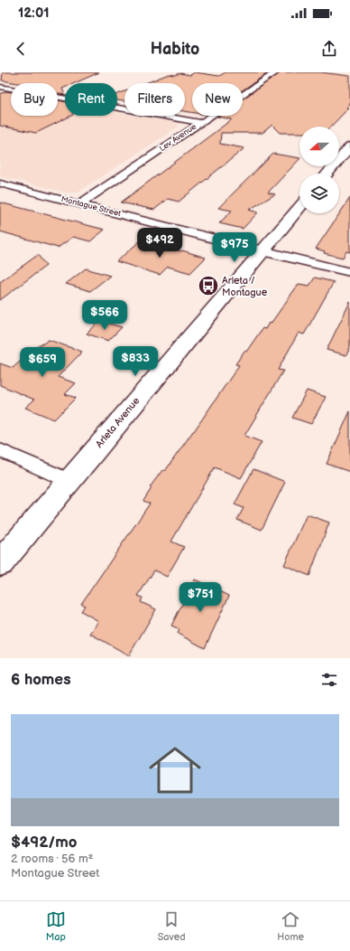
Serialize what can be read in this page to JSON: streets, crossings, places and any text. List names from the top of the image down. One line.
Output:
{"streets":{"main road":["Arleta Avenue"],"street":["Lev Avenue","Montague Street"]},"crossings":[["Lev Avenue","Montague Street"],["Montague Street","Arleta Avenue"]],"places":{"bus stop":["Arleta / Montague"]},"north":"left","page":{"status":"12:01","header":"Habito","chip":["Buy","Rent","Filters","New"],"price":["$492","$975","$566","$833","$659","$751"],"heading":"6 homes","list":[{"name":"$492/mo","note":"2 rooms · 56 m² · Montague Street"}],"tabs":["Map","Saved","Home"]}}
